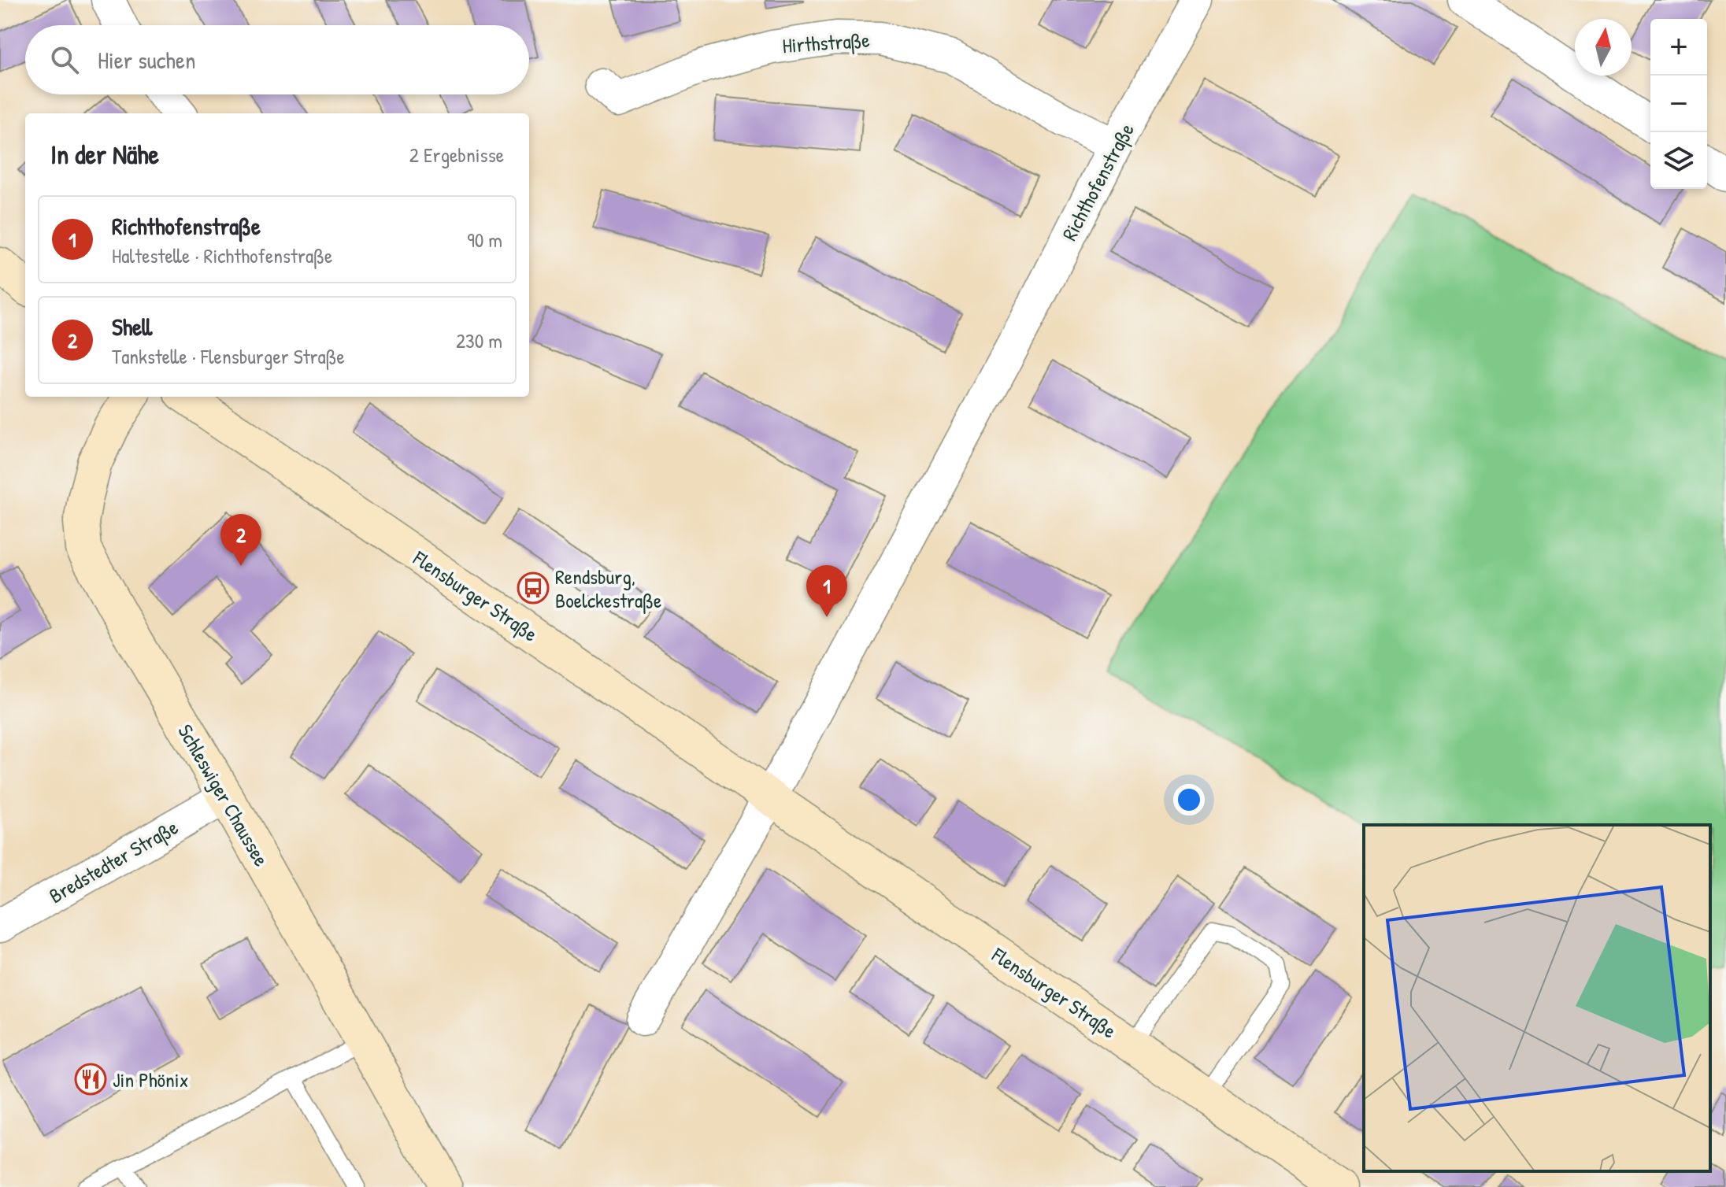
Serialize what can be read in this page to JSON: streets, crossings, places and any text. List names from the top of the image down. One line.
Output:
{"streets":{"main road":["Flensburger Straße","Schleswiger Chaussee"],"street":["Hirthstraße","Richthofenstraße","Bredstedter Straße"]},"crossings":[["Hirthstraße","Richthofenstraße"],["Richthofenstraße","Flensburger Straße"],["Schleswiger Chaussee","Bredstedter Straße"]],"places":{"bus stop":["Rendsburg, Boelckestraße"],"restaurant":["Jin Phönix"]},"north":"top","page":{"map_buttons":["+","−"],"search":"Hier suchen","heading":["In der Nähe","2 Ergebnisse"],"list":[{"mark":"1","name":"Richthofenstraße","note":"Haltestelle · Richthofenstraße","value":"90 m"},{"mark":"2","name":"Shell","note":"Tankstelle · Flensburger Straße","value":"230 m"}],"pins":["2","1"]}}
